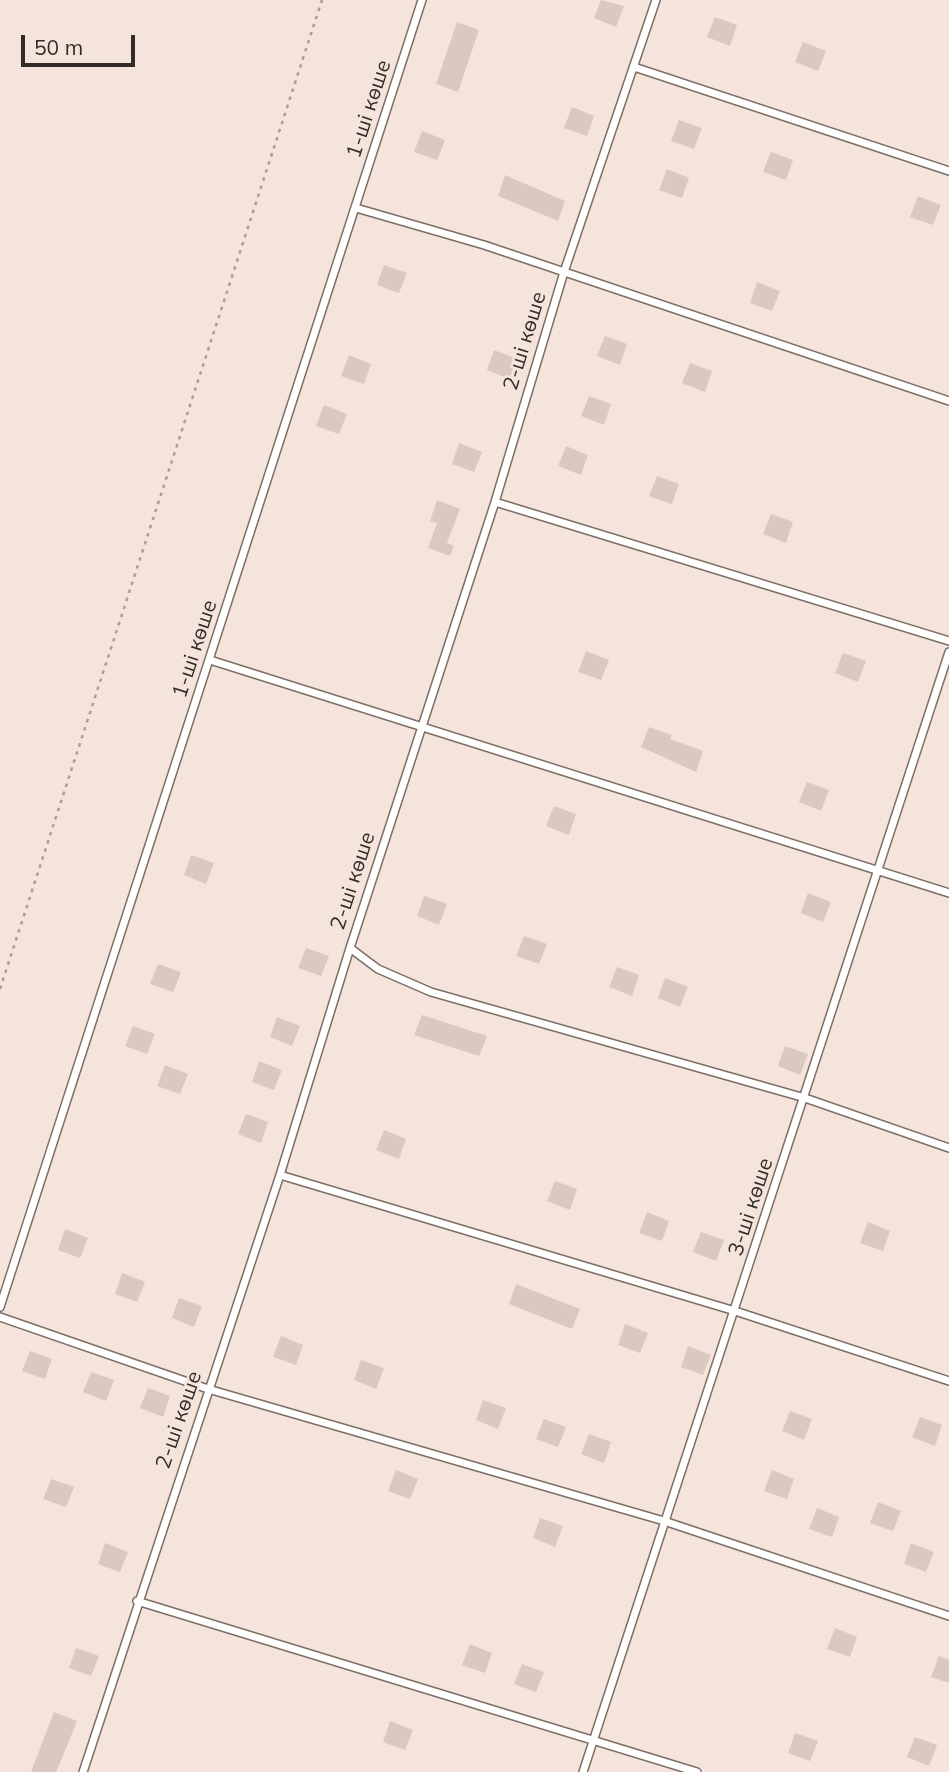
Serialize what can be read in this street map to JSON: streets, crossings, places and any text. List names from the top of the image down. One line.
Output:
{"streets":{"lane":["1-ші көше","2-ші көше","3-ші көше"]},"scale_bar":"50 m"}
